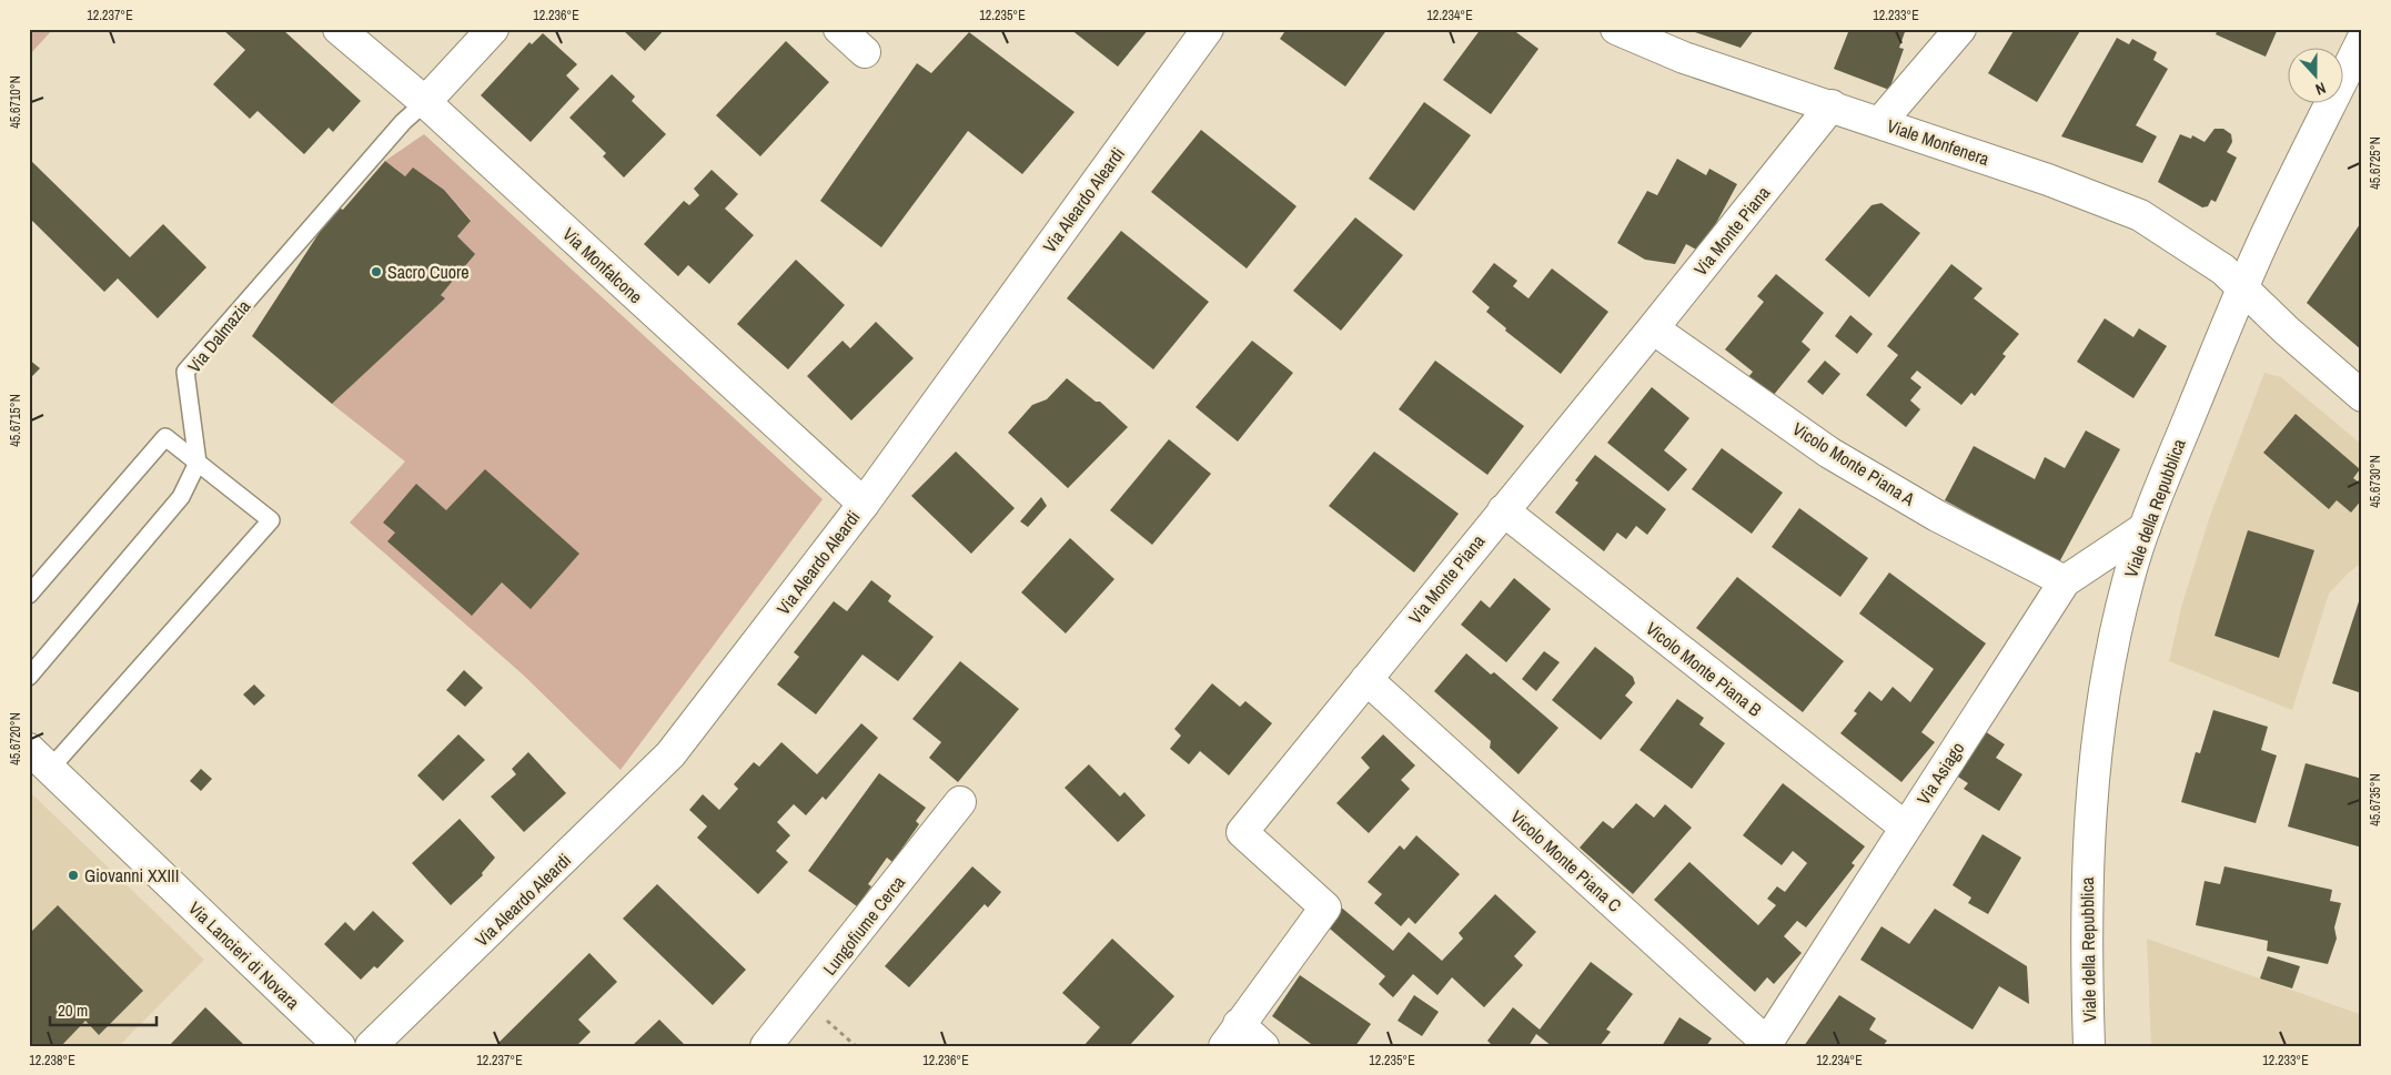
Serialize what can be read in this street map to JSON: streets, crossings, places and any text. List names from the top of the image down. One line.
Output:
{"streets":{"street":["Viale Monfenera","Via Aleardo Aleardi","Via Monte Piana","Via Monfalcone","Via Dalmazia","Vicolo Monte Piana A","Viale della Repubblica","Vicolo Monte Piana B","Via Asiago","Vicolo Monte Piana C","Lungofiume Cerca","Via Lancieri di Novara"]},"crossings":[["Viale Monfenera","Via Monte Piana"],["Viale Monfenera","Viale della Repubblica"],["Via Aleardo Aleardi","Via Monfalcone"],["Via Monte Piana","Vicolo Monte Piana A"],["Via Monte Piana","Vicolo Monte Piana B"],["Via Monte Piana","Vicolo Monte Piana C"],["Via Monfalcone","Via Dalmazia"],["Vicolo Monte Piana A","Via Asiago"],["Viale della Repubblica","Via Asiago"],["Vicolo Monte Piana B","Via Asiago"],["Via Asiago","Vicolo Monte Piana C"]],"places":["Sacro Cuore","Giovanni XXIII"],"scale_bar":"20 m","north":"bottom","coordinates":["12.237°E","12.236°E","12.235°E","12.234°E","12.233°E","45.6710°N","45.6725°N","45.6715°N","45.6730°N","45.6720°N","45.6735°N","12.238°E"]}
